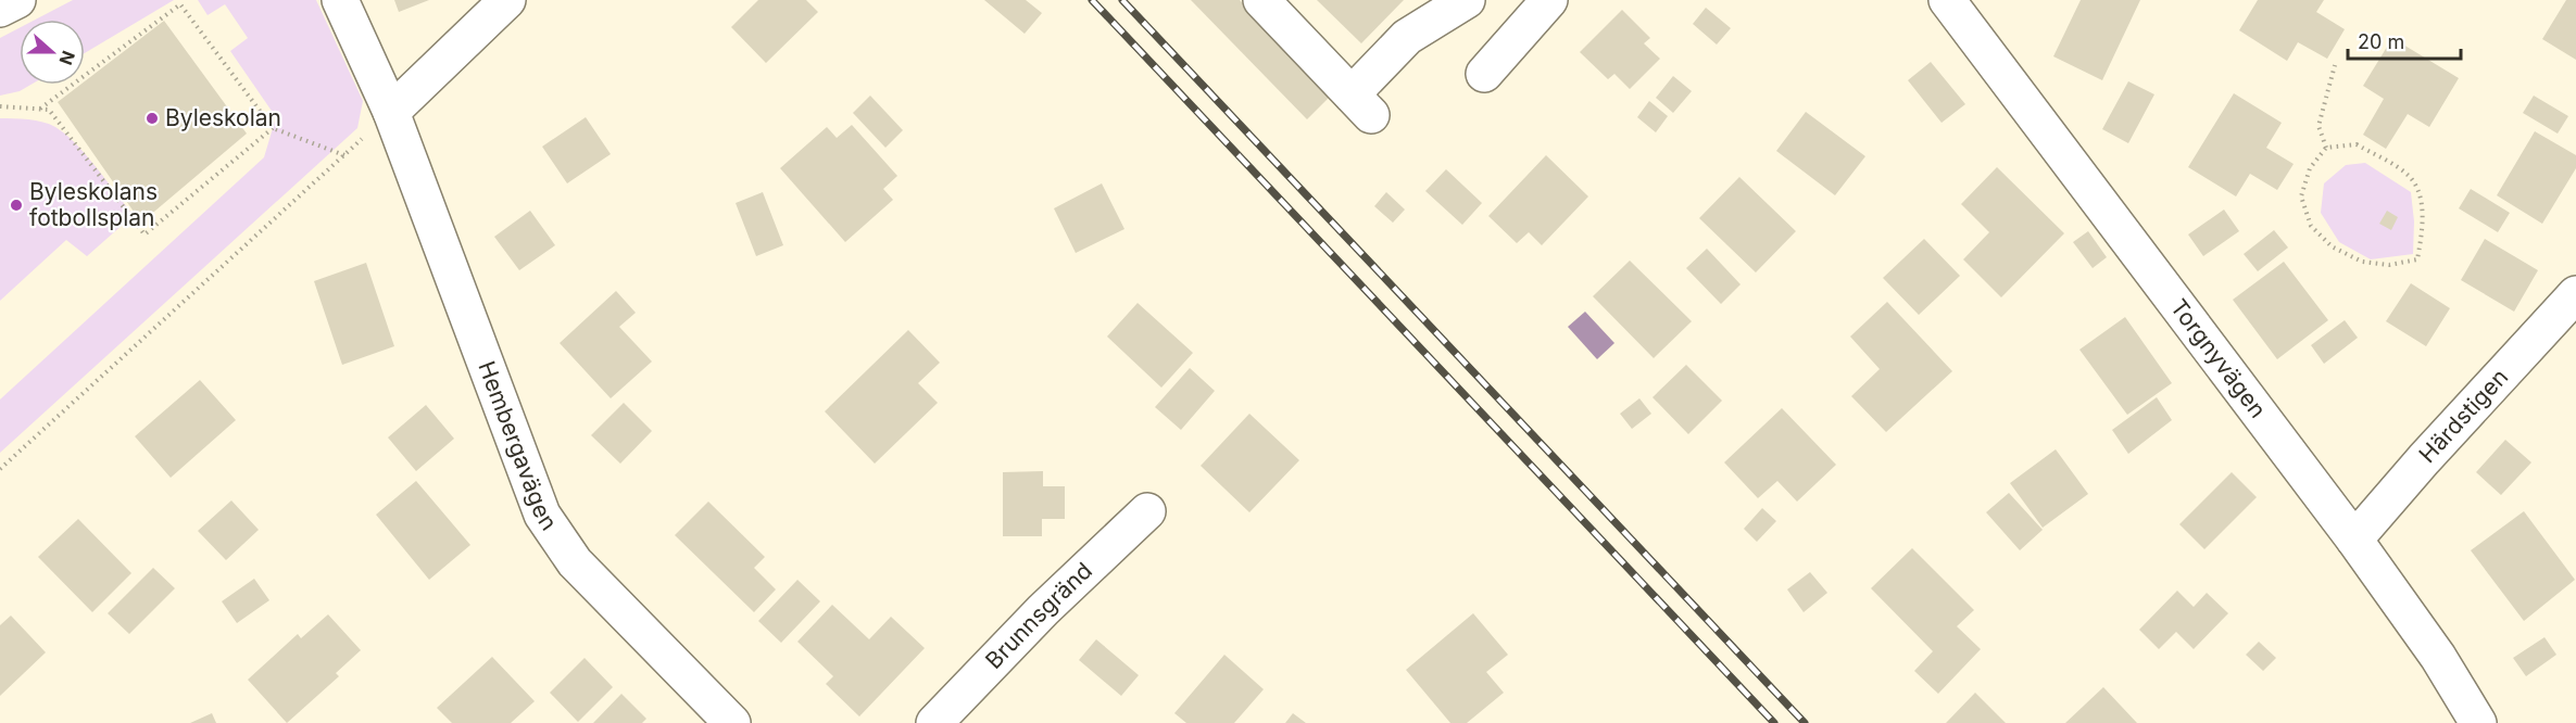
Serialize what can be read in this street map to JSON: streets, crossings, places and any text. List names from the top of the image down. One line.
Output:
{"streets":{"street":["Torgnyvägen","Härdstigen","Hembergavägen","Brunnsgränd"]},"crossings":[["Torgnyvägen","Härdstigen"]],"places":["Byleskolan","Byleskolans fotbollsplan"],"scale_bar":"20 m","north":"right"}
